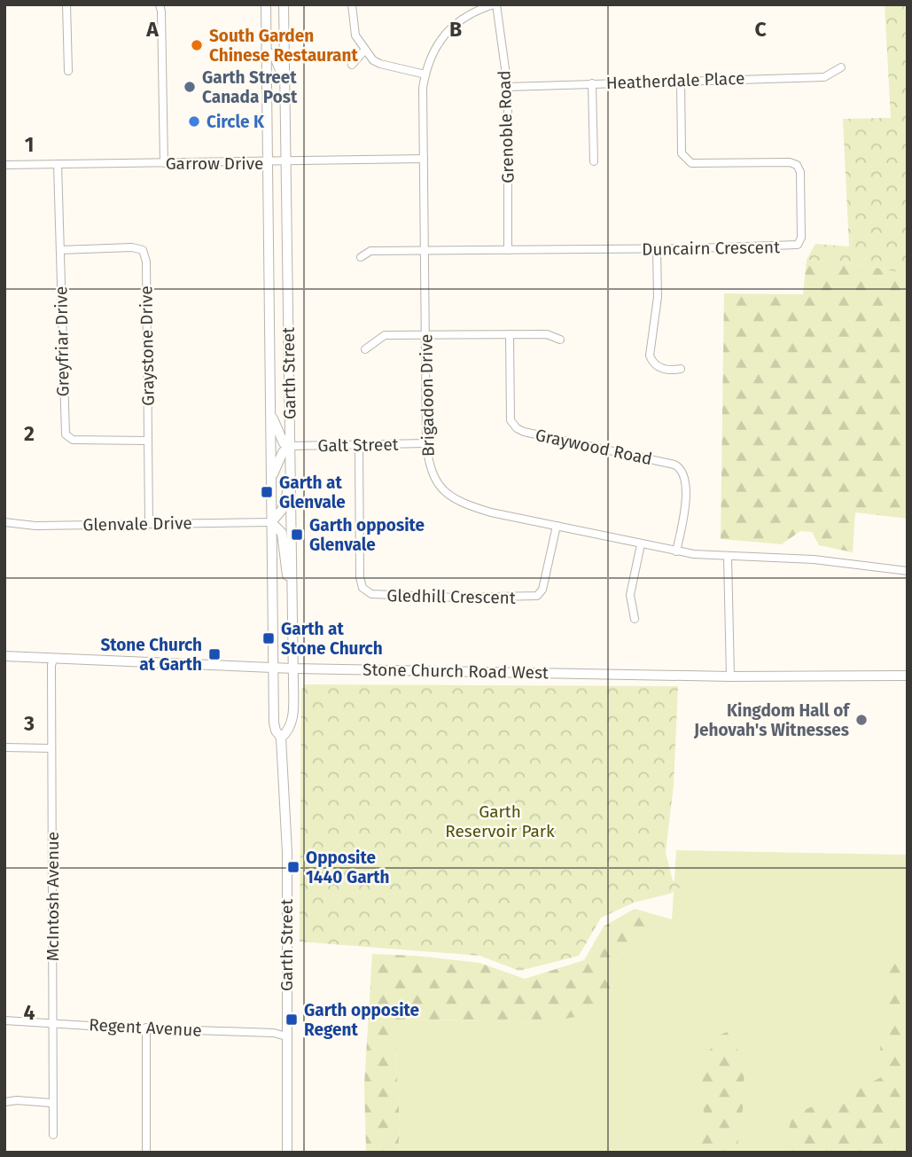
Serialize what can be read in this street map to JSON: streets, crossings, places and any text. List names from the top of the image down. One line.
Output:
{"streets":{"main road":["Garth Street","Stone Church Road West"],"street":["Heatherdale Place","Grenoble Road","Garrow Drive","Duncairn Crescent","Greyfriar Drive","Graystone Drive","Brigadoon Drive","Galt Street","Graywood Road","Glenvale Drive","Gledhill Crescent","McIntosh Avenue","Regent Avenue"]},"crossings":[["Heatherdale Place","Grenoble Road"],["Heatherdale Place","Duncairn Crescent"],["Grenoble Road","Duncairn Crescent"],["Grenoble Road","Brigadoon Drive"],["Garrow Drive","Greyfriar Drive"],["Garrow Drive","Garth Street"],["Garrow Drive","Brigadoon Drive"],["Duncairn Crescent","Brigadoon Drive"],["Greyfriar Drive","Graystone Drive"],["Graystone Drive","Glenvale Drive"],["Garth Street","Galt Street"],["Garth Street","Glenvale Drive"],["Garth Street","Stone Church Road West"],["Garth Street","Regent Avenue"],["Brigadoon Drive","Galt Street"],["Brigadoon Drive","Graywood Road"],["Brigadoon Drive","Gledhill Crescent"],["Galt Street","Gledhill Crescent"],["Stone Church Road West","McIntosh Avenue"],["McIntosh Avenue","Regent Avenue"]],"parks":["Garth Reservoir Park"],"places":{"other":["South Garden Chinese Restaurant","Garth Street Canada Post","Circle K","Kingdom Hall of Jehovah's Witnesses"],"transit":["Garth at Glenvale","Garth opposite Glenvale","Garth at Stone Church","Stone Church at Garth","Opposite 1440 Garth","Garth opposite Regent"]},"grid":{"columns":["A","B","C"],"rows":["1","2","3","4"]}}
